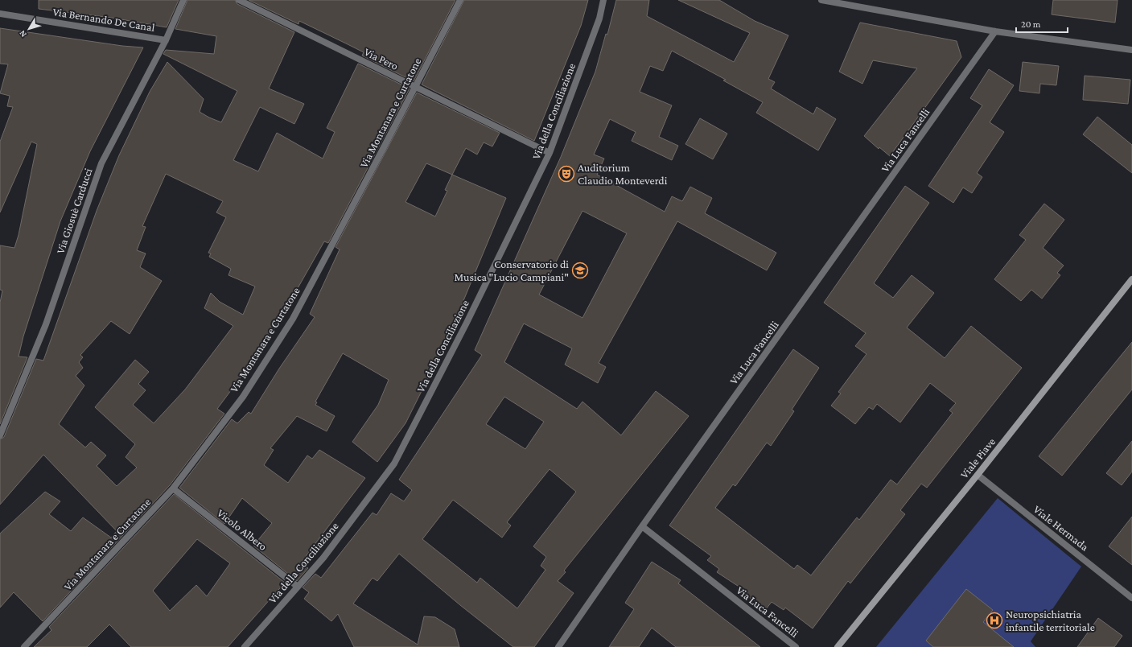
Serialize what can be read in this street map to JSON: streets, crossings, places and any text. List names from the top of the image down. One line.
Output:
{"streets":{"main road":["Viale Piave"],"street":["Via Bernando De Canal","Via Pero","Via della Conciliazione","Via Montanara e Curtatone","Via Luca Fancelli","Via Giosuè Carducci","Viale Hermada","Vicolo Albero"]},"crossings":[["Via Bernando De Canal","Via Giosuè Carducci"],["Via Pero","Via della Conciliazione"],["Via Pero","Via Montanara e Curtatone"],["Via della Conciliazione","Vicolo Albero"],["Via Montanara e Curtatone","Vicolo Albero"],["Viale Piave","Viale Hermada"]],"places":{"theatre":["Auditorium Claudio Monteverdi"],"school or university":["Conservatorio di Musica \"Lucio Campiani\""],"hospital":["Neuropsichiatria infantile territoriale"]},"scale_bar":"20 m","north":"bottom left"}
